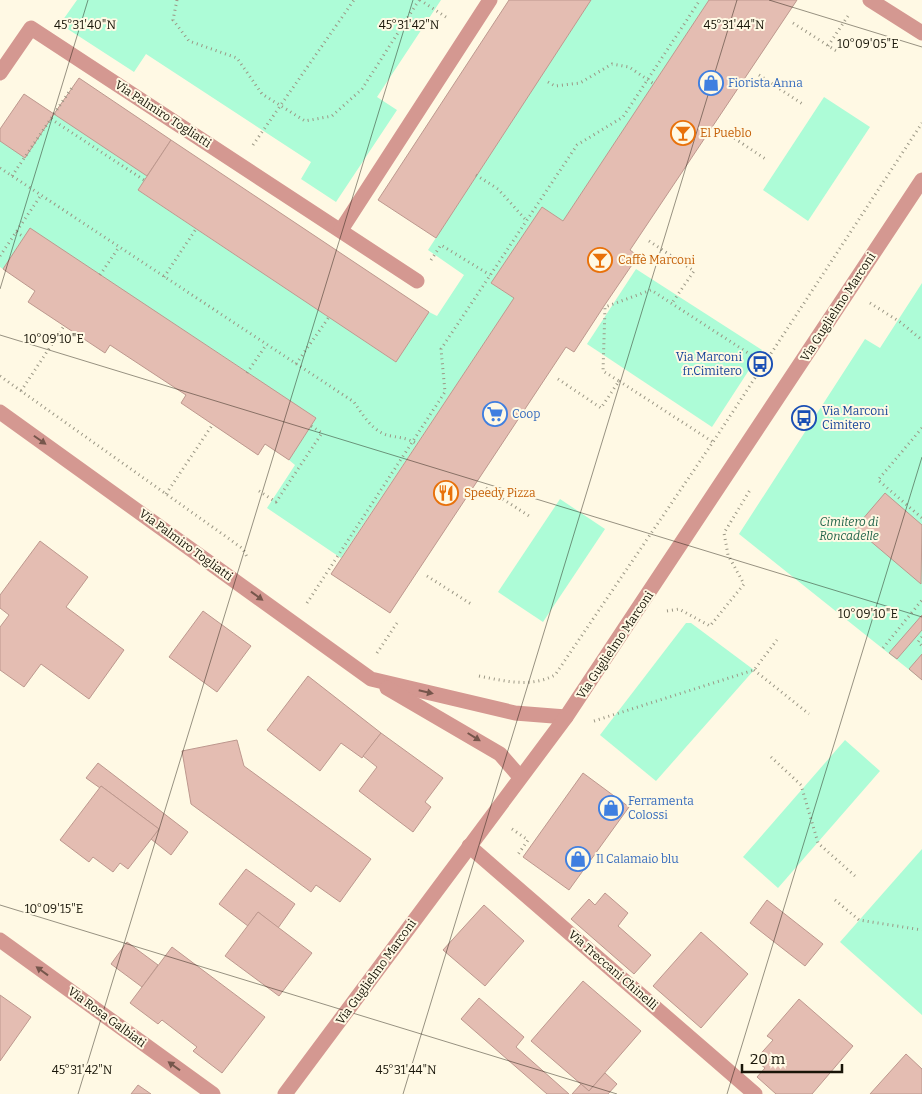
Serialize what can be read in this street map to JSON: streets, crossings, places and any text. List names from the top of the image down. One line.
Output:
{"streets":{"street":["Via Palmiro Togliatti","Via Guglielmo Marconi","Via Treccani Chinelli","Via Rosa Galbiati"]},"crossings":[["Via Palmiro Togliatti","Via Guglielmo Marconi"],["Via Guglielmo Marconi","Via Treccani Chinelli"]],"one_way":["Via Palmiro Togliatti","Via Rosa Galbiati"],"parks":["Cimitero di Roncadelle"],"places":{"shop":["Fiorista Anna","Ferramenta Colossi","Il Calamaio blu"],"bar":["El Pueblo","Caffè Marconi"],"bus stop":["Via Marconi fr.Cimitero","Via Marconi Cimitero"],"supermarket":["Coop"],"restaurant":["Speedy Pizza"]},"scale_bar":"20 m","coordinates":["45°31'40\"N","45°31'42\"N","45°31'44\"N","10°09'05\"E","10°09'10\"E","10°09'15\"E"]}
